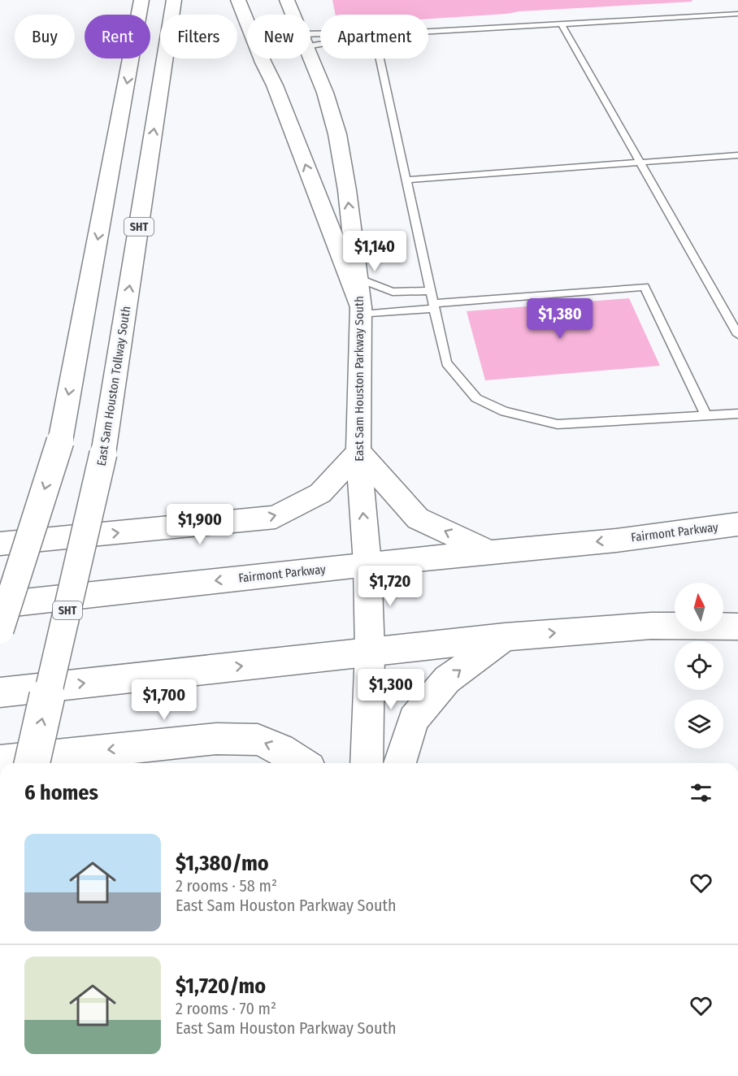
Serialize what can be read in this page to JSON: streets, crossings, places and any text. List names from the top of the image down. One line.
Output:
{"streets":{"main road":["SHT","East Sam Houston Parkway South","East Sam Houston Tollway South","Fairmont Parkway"]},"crossings":[["East Sam Houston Parkway South","Fairmont Parkway"]],"north":"top","page":{"chip":["Buy","Rent","Filters","New","Apartment"],"price":["$1,140","$1,380","$1,900","$1,720","$1,300","$1,700"],"heading":"6 homes","list":[{"name":"$1,380/mo","note":"2 rooms · 58 m² · East Sam Houston Parkway South"},{"name":"$1,720/mo","note":"2 rooms · 70 m² · East Sam Houston Parkway South"}]}}
